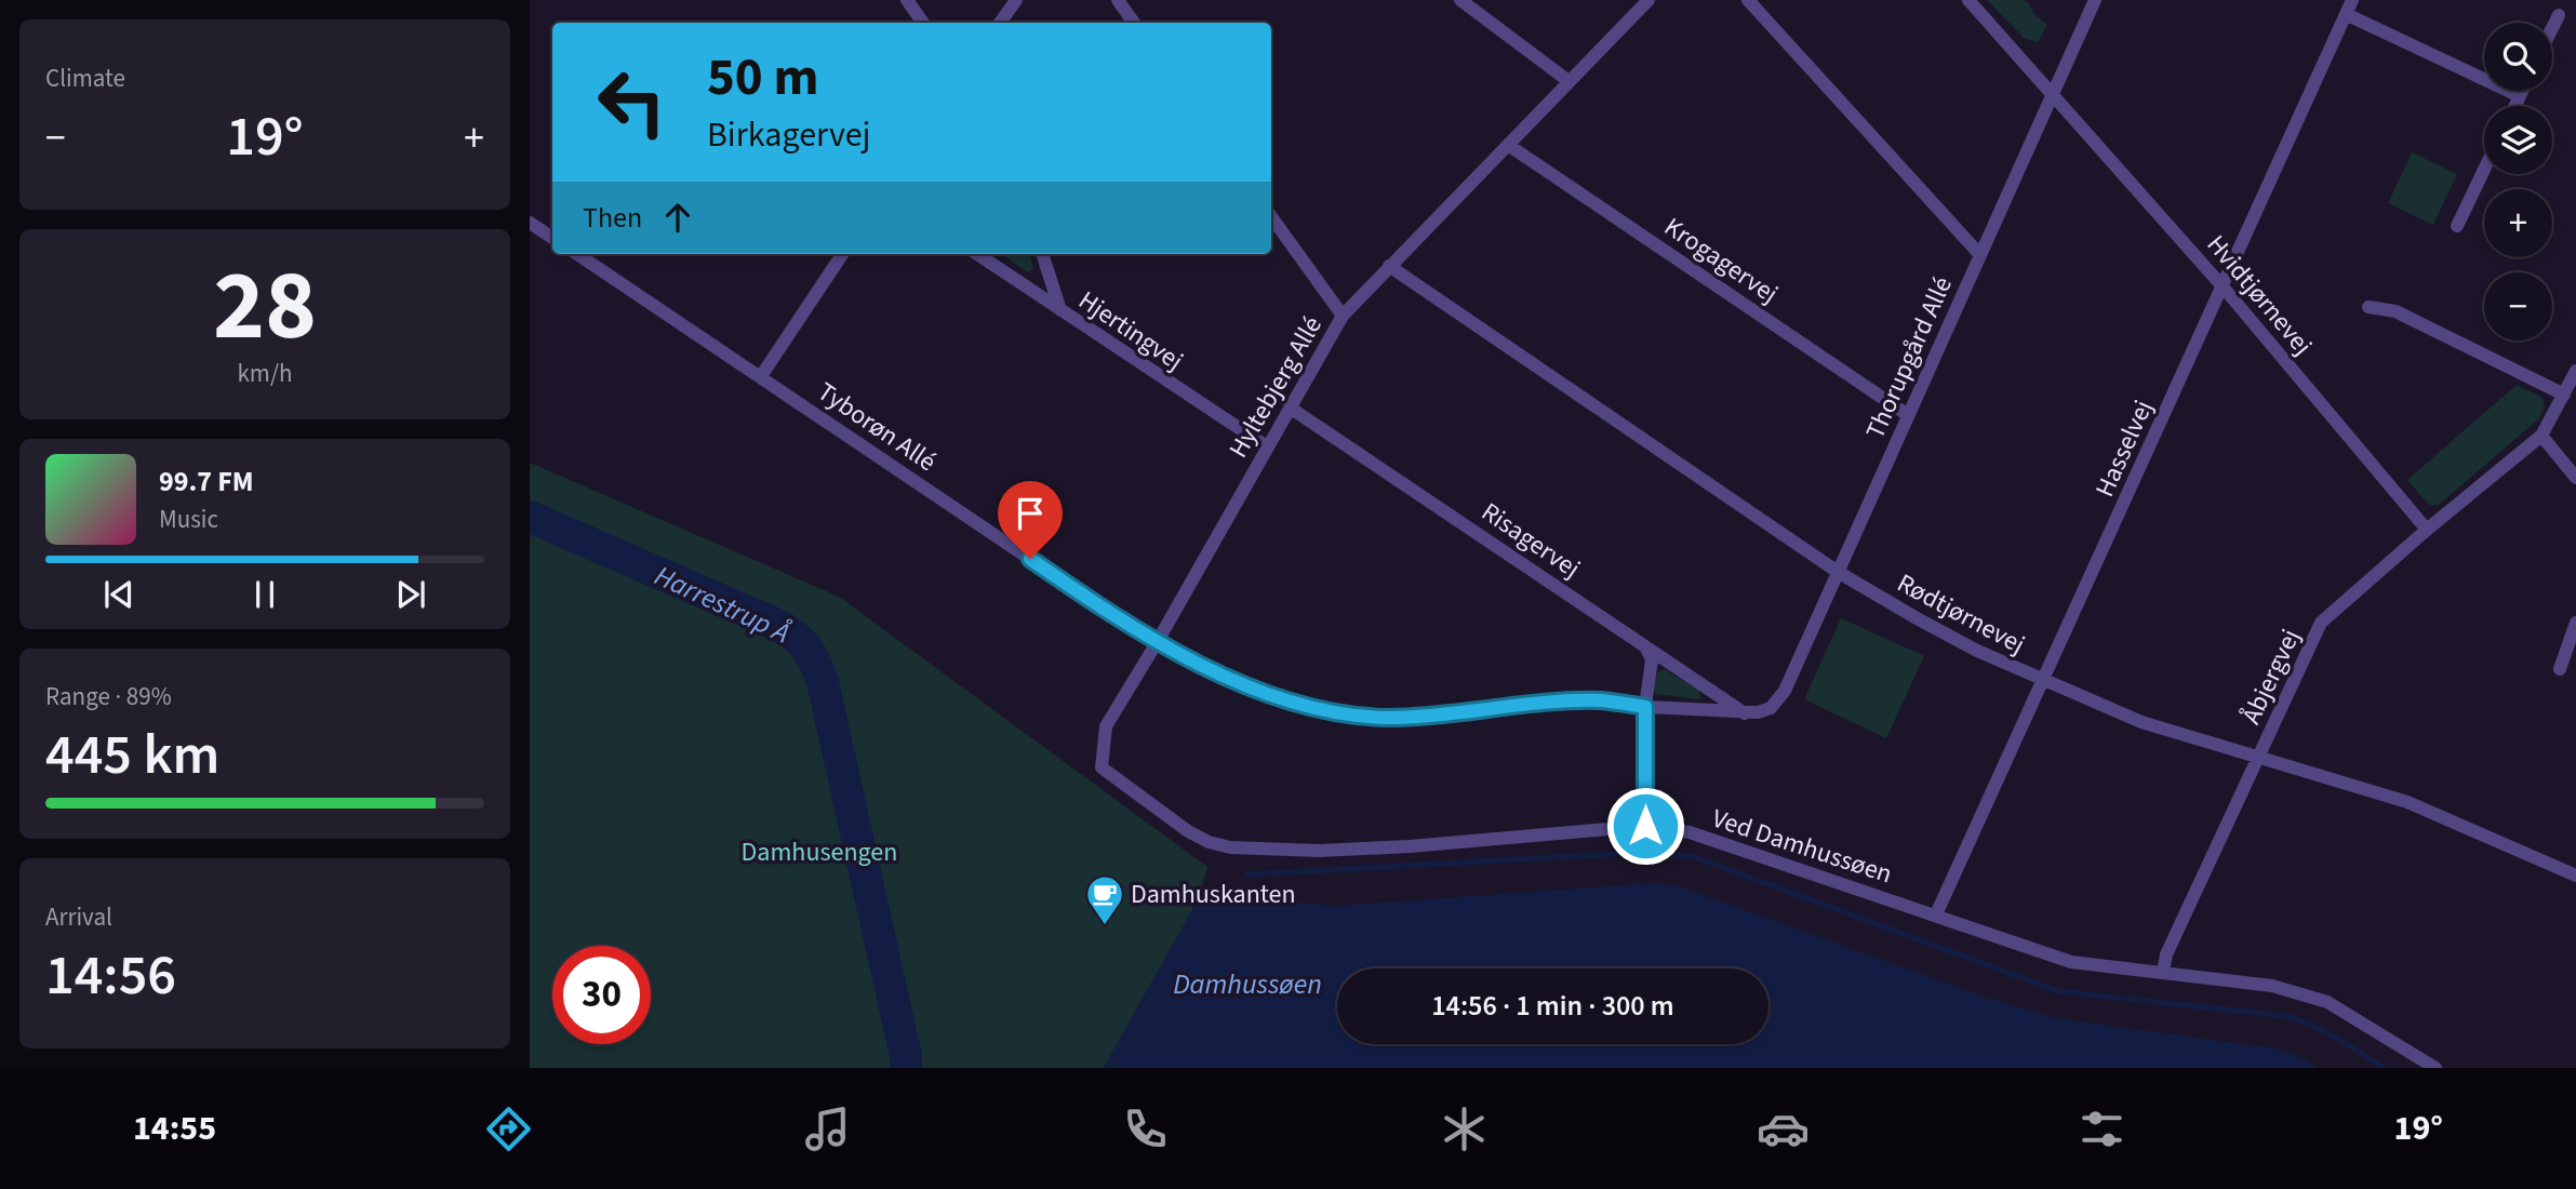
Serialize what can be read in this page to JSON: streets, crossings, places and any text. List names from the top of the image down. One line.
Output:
{"streets":{"street":["Krogagervej","Hvidtjørnevej","Hjertingvej","Thorupgård Allé","Hyltebjerg Allé","Tyborøn Allé","Hasselvej","Risagervej","Rødtjørnevej","Åbjergvej","Ved Damhussøen"]},"crossings":[["Krogagervej","Thorupgård Allé"],["Krogagervej","Hyltebjerg Allé"],["Hvidtjørnevej","Thorupgård Allé"],["Hvidtjørnevej","Hasselvej"],["Hvidtjørnevej","Åbjergvej"],["Hjertingvej","Hyltebjerg Allé"],["Thorupgård Allé","Tyborøn Allé"],["Thorupgård Allé","Risagervej"],["Thorupgård Allé","Rødtjørnevej"],["Hyltebjerg Allé","Tyborøn Allé"],["Hyltebjerg Allé","Risagervej"],["Hyltebjerg Allé","Rødtjørnevej"],["Hyltebjerg Allé","Ved Damhussøen"],["Tyborøn Allé","Risagervej"],["Hasselvej","Rødtjørnevej"],["Hasselvej","Ved Damhussøen"],["Rødtjørnevej","Åbjergvej"],["Åbjergvej","Ved Damhussøen"]],"water":["Harrestrup Å","Damhussøen"],"parks":["Damhusengen"],"places":{"cafe":["Damhuskanten"]},"page":{"tile":["Climate",["28","km/h"],["Range · 89%","445 km"],["Arrival","14:56"]],"map_buttons":["+","−"],"turn":["50 m","Birkagervej"],"heat":["−","19°","+"],"then":"Then","song":["99.7 FM","Music"],"limit":"30","trip":"14:56 · 1 min · 300 m","tabs":["14:55","19°"]}}
